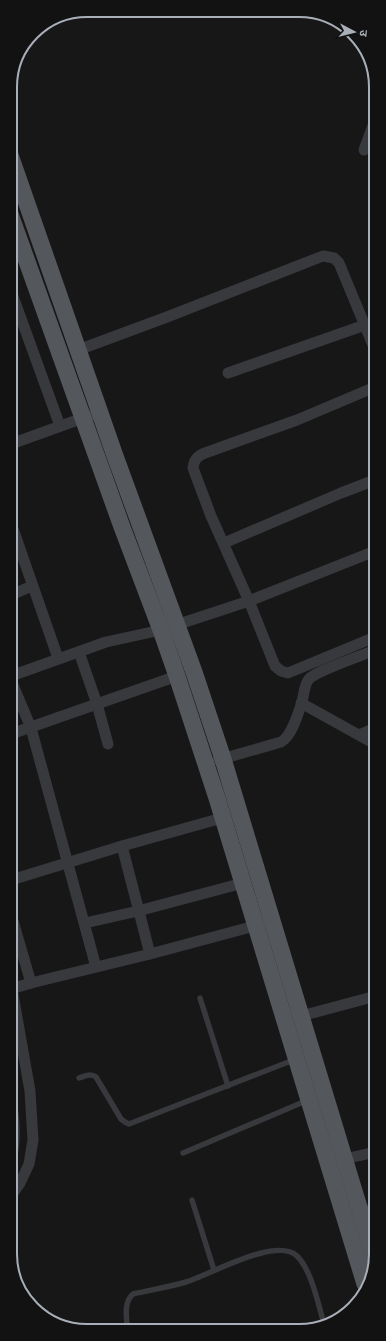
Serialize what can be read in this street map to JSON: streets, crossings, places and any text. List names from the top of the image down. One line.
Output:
{"north":"right"}
